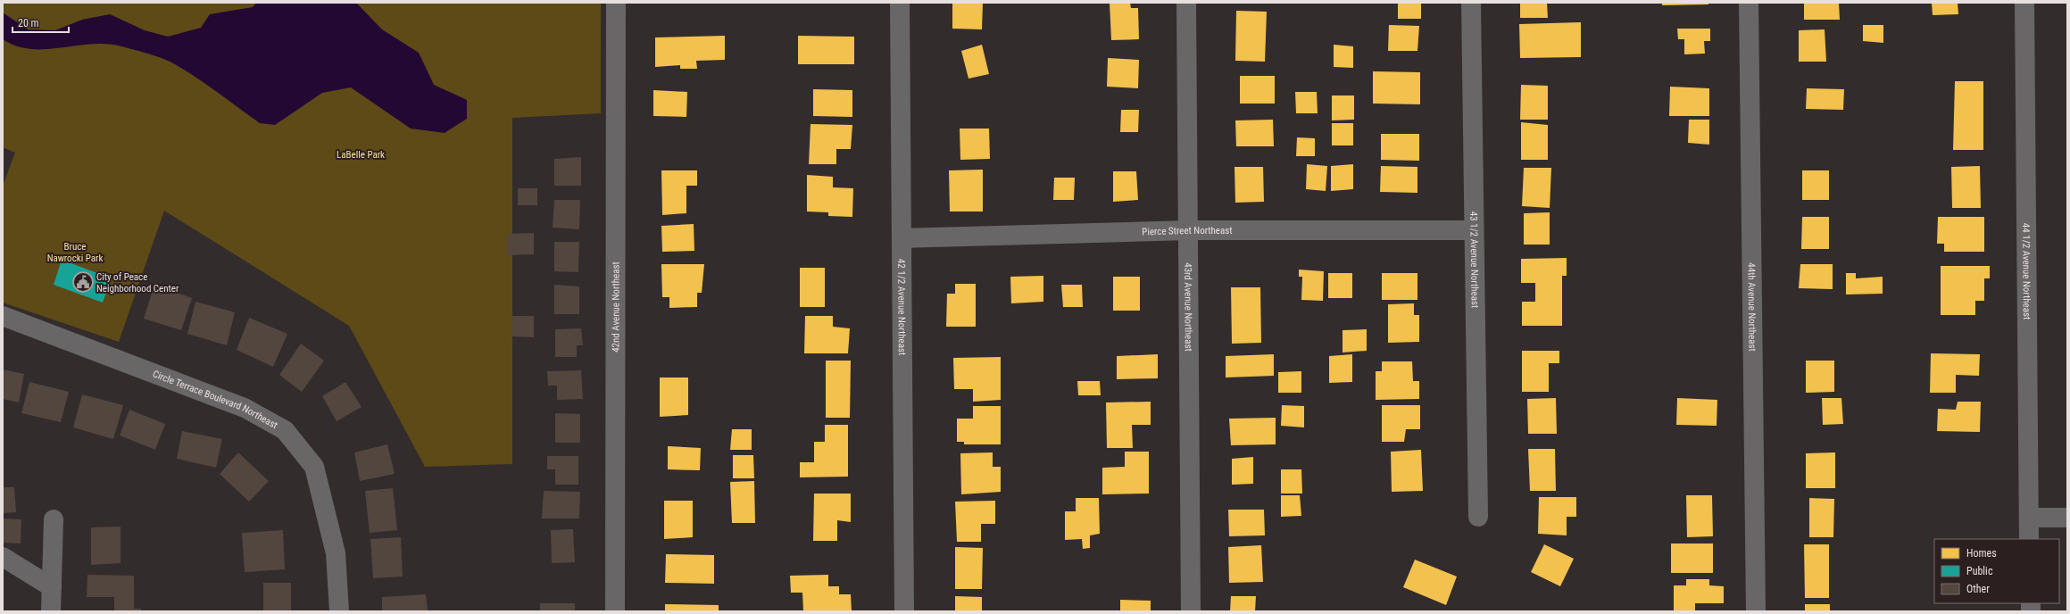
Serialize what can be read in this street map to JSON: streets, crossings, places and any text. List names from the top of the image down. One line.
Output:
{"streets":{"street":["Pierce Street Northeast","43 1/2 Avenue Northeast","44 1/2 Avenue Northeast","42nd Avenue Northeast","42 1/2 Avenue Northeast","43rd Avenue Northeast","44th Avenue Northeast","Circle Terrace Boulevard Northeast"]},"crossings":[["Pierce Street Northeast","43 1/2 Avenue Northeast"],["Pierce Street Northeast","42 1/2 Avenue Northeast"],["Pierce Street Northeast","43rd Avenue Northeast"]],"parks":["LaBelle Park","Bruce Nawrocki Park"],"places":{"public building":["City of Peace Neighborhood Center"]},"legend":["Homes","Public","Other"],"scale_bar":"20 m"}
